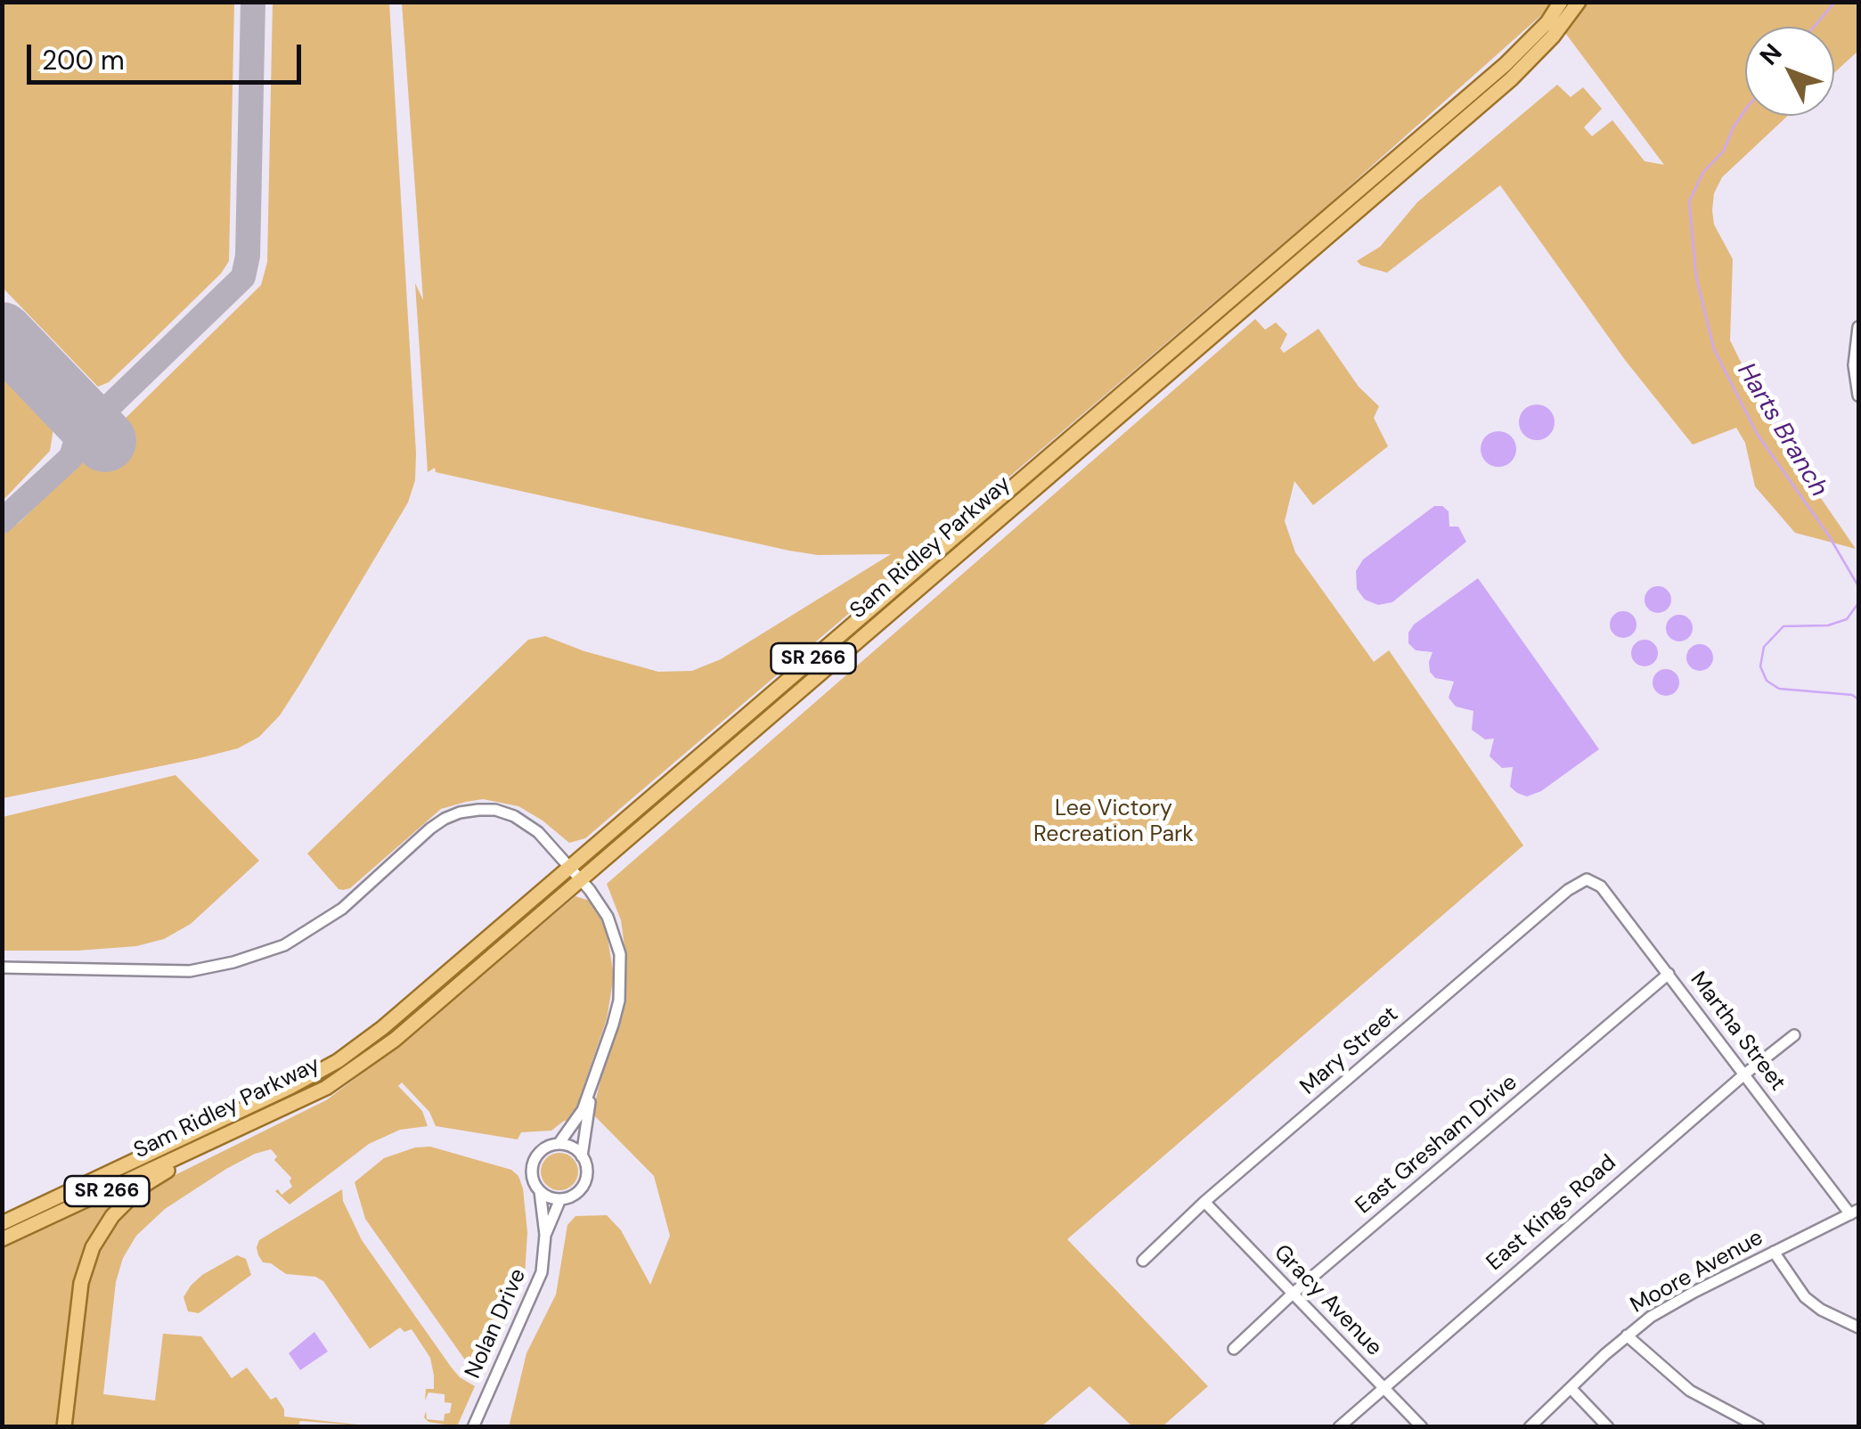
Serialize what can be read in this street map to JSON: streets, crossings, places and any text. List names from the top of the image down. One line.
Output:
{"streets":{"main road":["Sam Ridley Parkway","SR 266"],"street":["Martha Street","Mary Street","East Gresham Drive","East Kings Road","Moore Avenue","Gracy Avenue","Nolan Drive"]},"crossings":[["Martha Street","Mary Street"],["Martha Street","East Gresham Drive"],["Martha Street","East Kings Road"],["Martha Street","Moore Avenue"],["Mary Street","Gracy Avenue"],["East Gresham Drive","Gracy Avenue"],["East Kings Road","Gracy Avenue"]],"water":["Harts Branch"],"parks":["Lee Victory Recreation Park"],"scale_bar":"200 m","north":"top left"}
